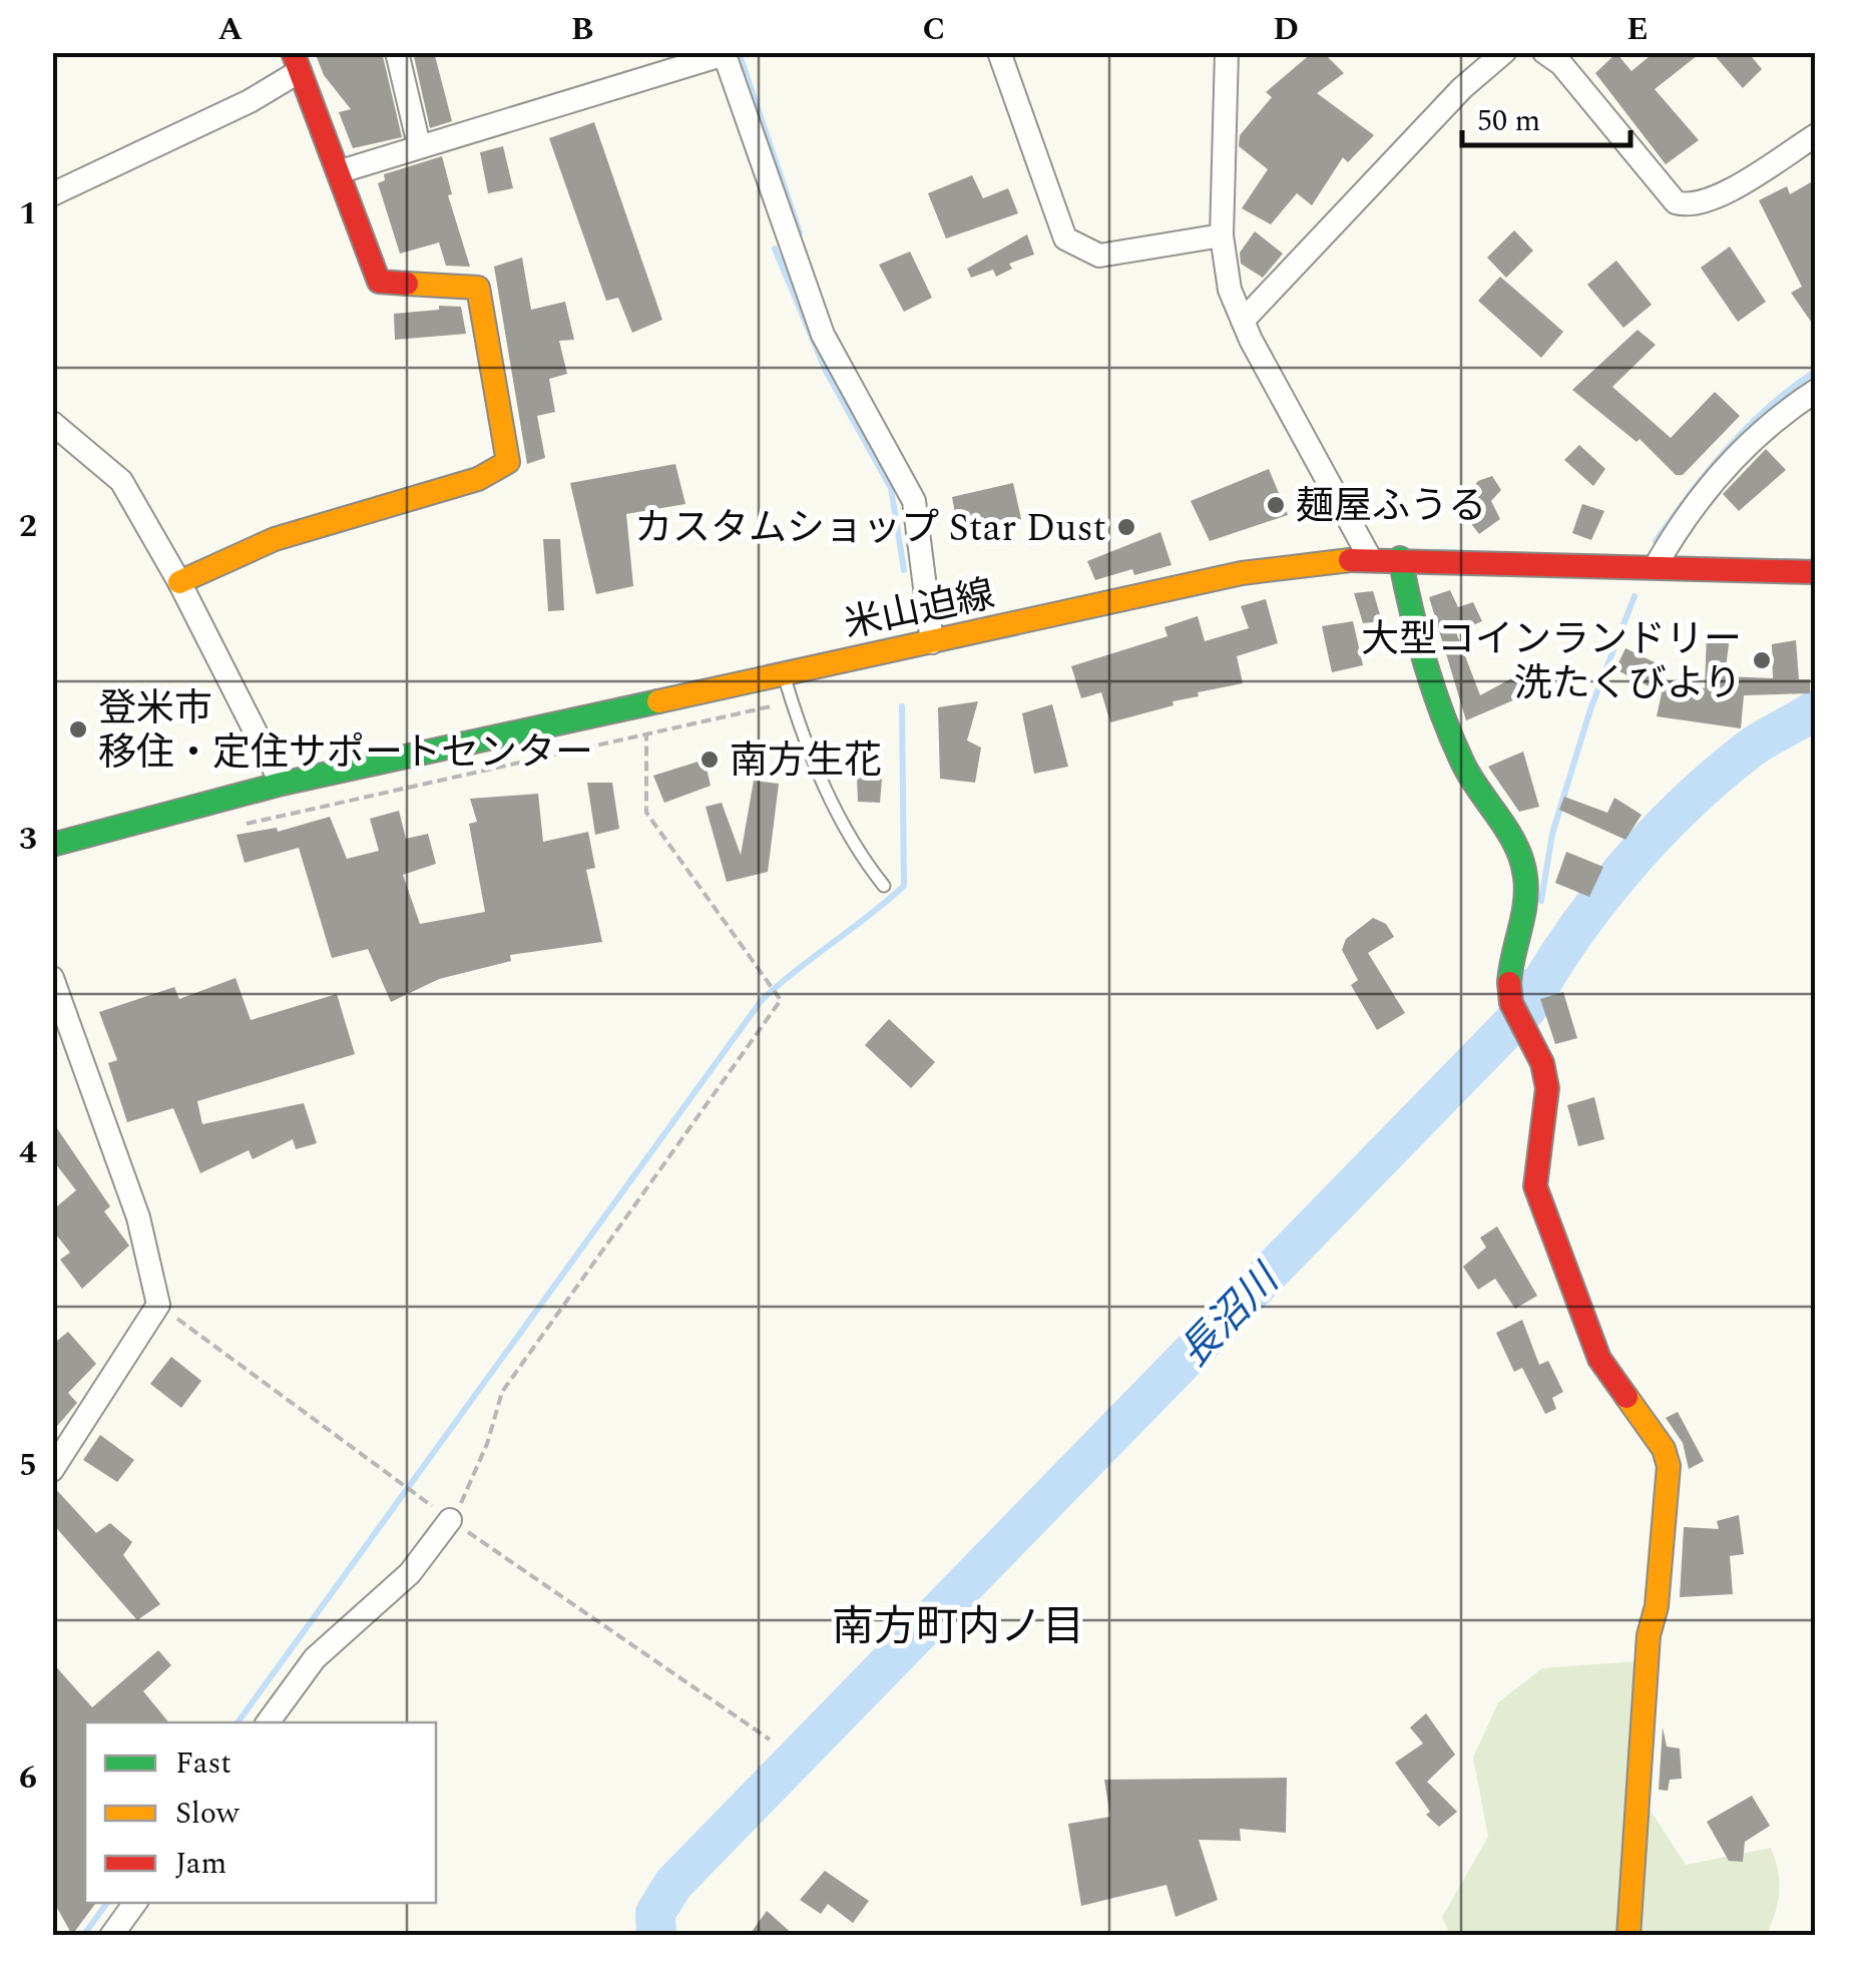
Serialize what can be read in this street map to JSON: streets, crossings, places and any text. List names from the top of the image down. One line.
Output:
{"streets":{"street":["米山迫線"]},"districts":["南方町内ノ目"],"water":["長沼川"],"places":["麺屋ふうる","カスタムショップ Star Dust","大型コインランドリー 洗たくびより","登米市 移住・定住サポートセンター","南方生花"],"legend":["Fast","Slow","Jam"],"scale_bar":"50 m","grid":{"columns":["A","B","C","D","E"],"rows":["1","2","3","4","5","6"]}}
